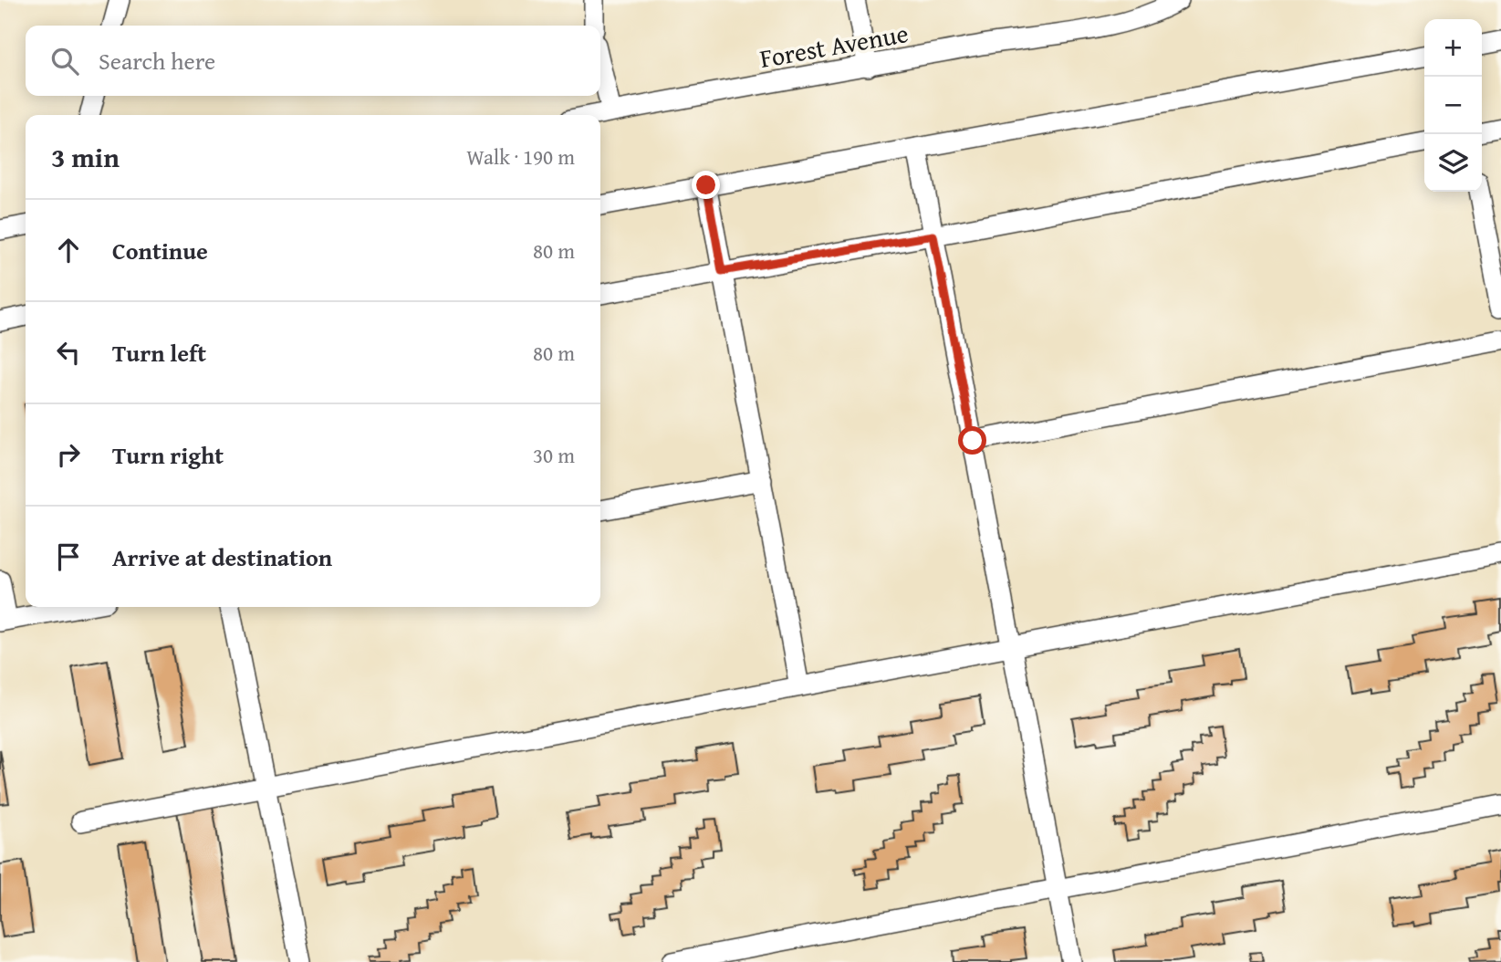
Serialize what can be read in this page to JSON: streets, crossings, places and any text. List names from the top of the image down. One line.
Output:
{"streets":{"street":["Forest Avenue"]},"page":{"map_buttons":["+","−"],"search":"Search here","heading":["3 min","Walk · 190 m"],"list":[["Continue","80 m"],["Turn left","80 m"],["Turn right","30 m"],"Arrive at destination"]}}
